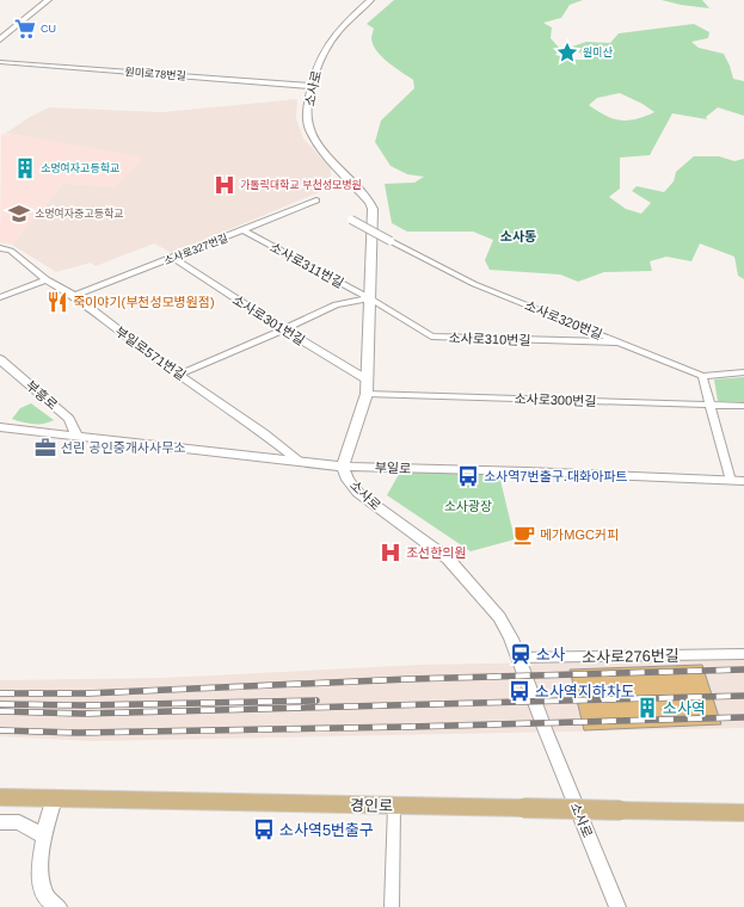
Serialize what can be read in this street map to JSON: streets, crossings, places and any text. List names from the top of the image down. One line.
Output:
{"streets":{"main road":["경인로"],"street":["원미로78번길","소사로","소사로327번길","소사로311번길","소사로301번길","소사로320번길","소사로310번길","부일로571번길","부흥로","소사로300번길","부일로","소사로276번길"]},"crossings":[["원미로78번길","소사로"],["소사로","소사로311번길"],["소사로","소사로301번길"],["소사로","소사로310번길"],["소사로","소사로300번길"],["소사로","부일로"],["소사로","소사로276번길"],["소사로327번길","소사로311번길"],["소사로327번길","소사로301번길"],["소사로327번길","부일로571번길"],["소사로311번길","소사로310번길"],["소사로320번길","소사로310번길"],["부일로571번길","부일로"],["부흥로","부일로"]],"districts":["소사동"],"parks":["소사광장"],"places":{"supermarket":["CU"],"place":["원미산"],"building":["소명여자고등학교","소사역"],"hospital":["가톨릭대학교 부천성모병원","조선한의원"],"school or university":["소명여자중고등학교"],"restaurant":["죽이야기(부천성모병원점)"],"office":["선린 공인중개사사무소"],"bus stop":["소사역7번출구.대화아파트","소사역지하차도","소사역5번출구"],"cafe":["메가MGC커피"],"station":["소사"]}}
